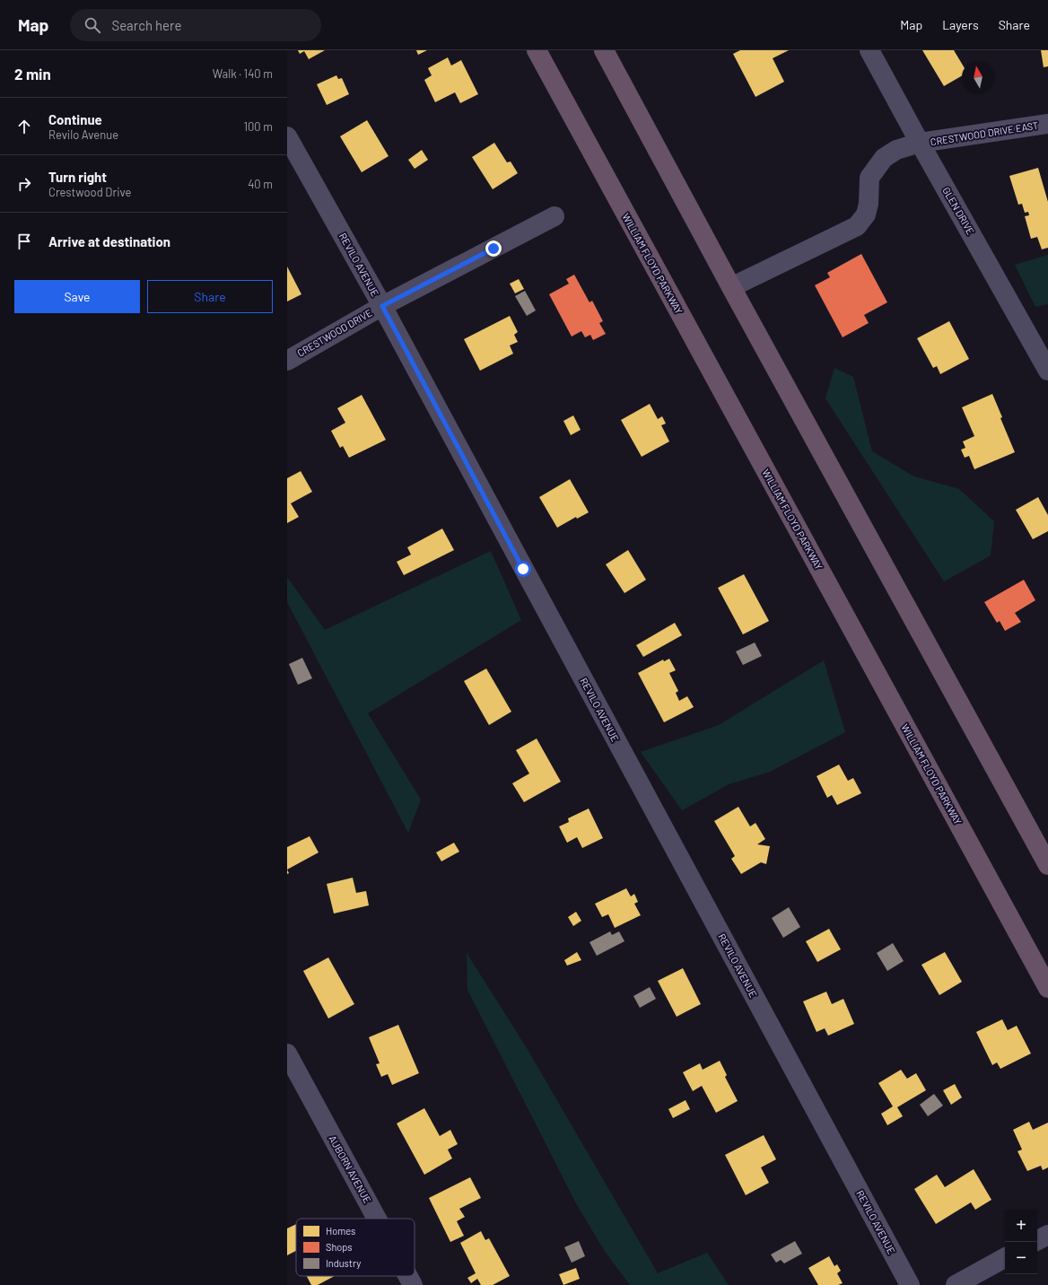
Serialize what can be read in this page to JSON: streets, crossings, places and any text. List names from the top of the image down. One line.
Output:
{"streets":{"highway":["WILLIAM FLOYD PARKWAY"],"street":["CRESTWOOD DRIVE EAST","GLEN DRIVE","REVILO AVENUE","CRESTWOOD DRIVE","AUBORN AVENUE"]},"crossings":[["CRESTWOOD DRIVE EAST","GLEN DRIVE"],["REVILO AVENUE","CRESTWOOD DRIVE"]],"legend":["Homes","Shops","Industry"],"north":"top","page":{"header":"Map","search":"Search here","nav":["Map","Layers","Share"],"heading":["2 min","Walk · 140 m"],"list":[["Continue","Revilo Avenue","100 m"],["Turn right","Crestwood Drive","40 m"],"Arrive at destination"],"buttons":["Save","Share"],"map_buttons":["+","−"]}}
